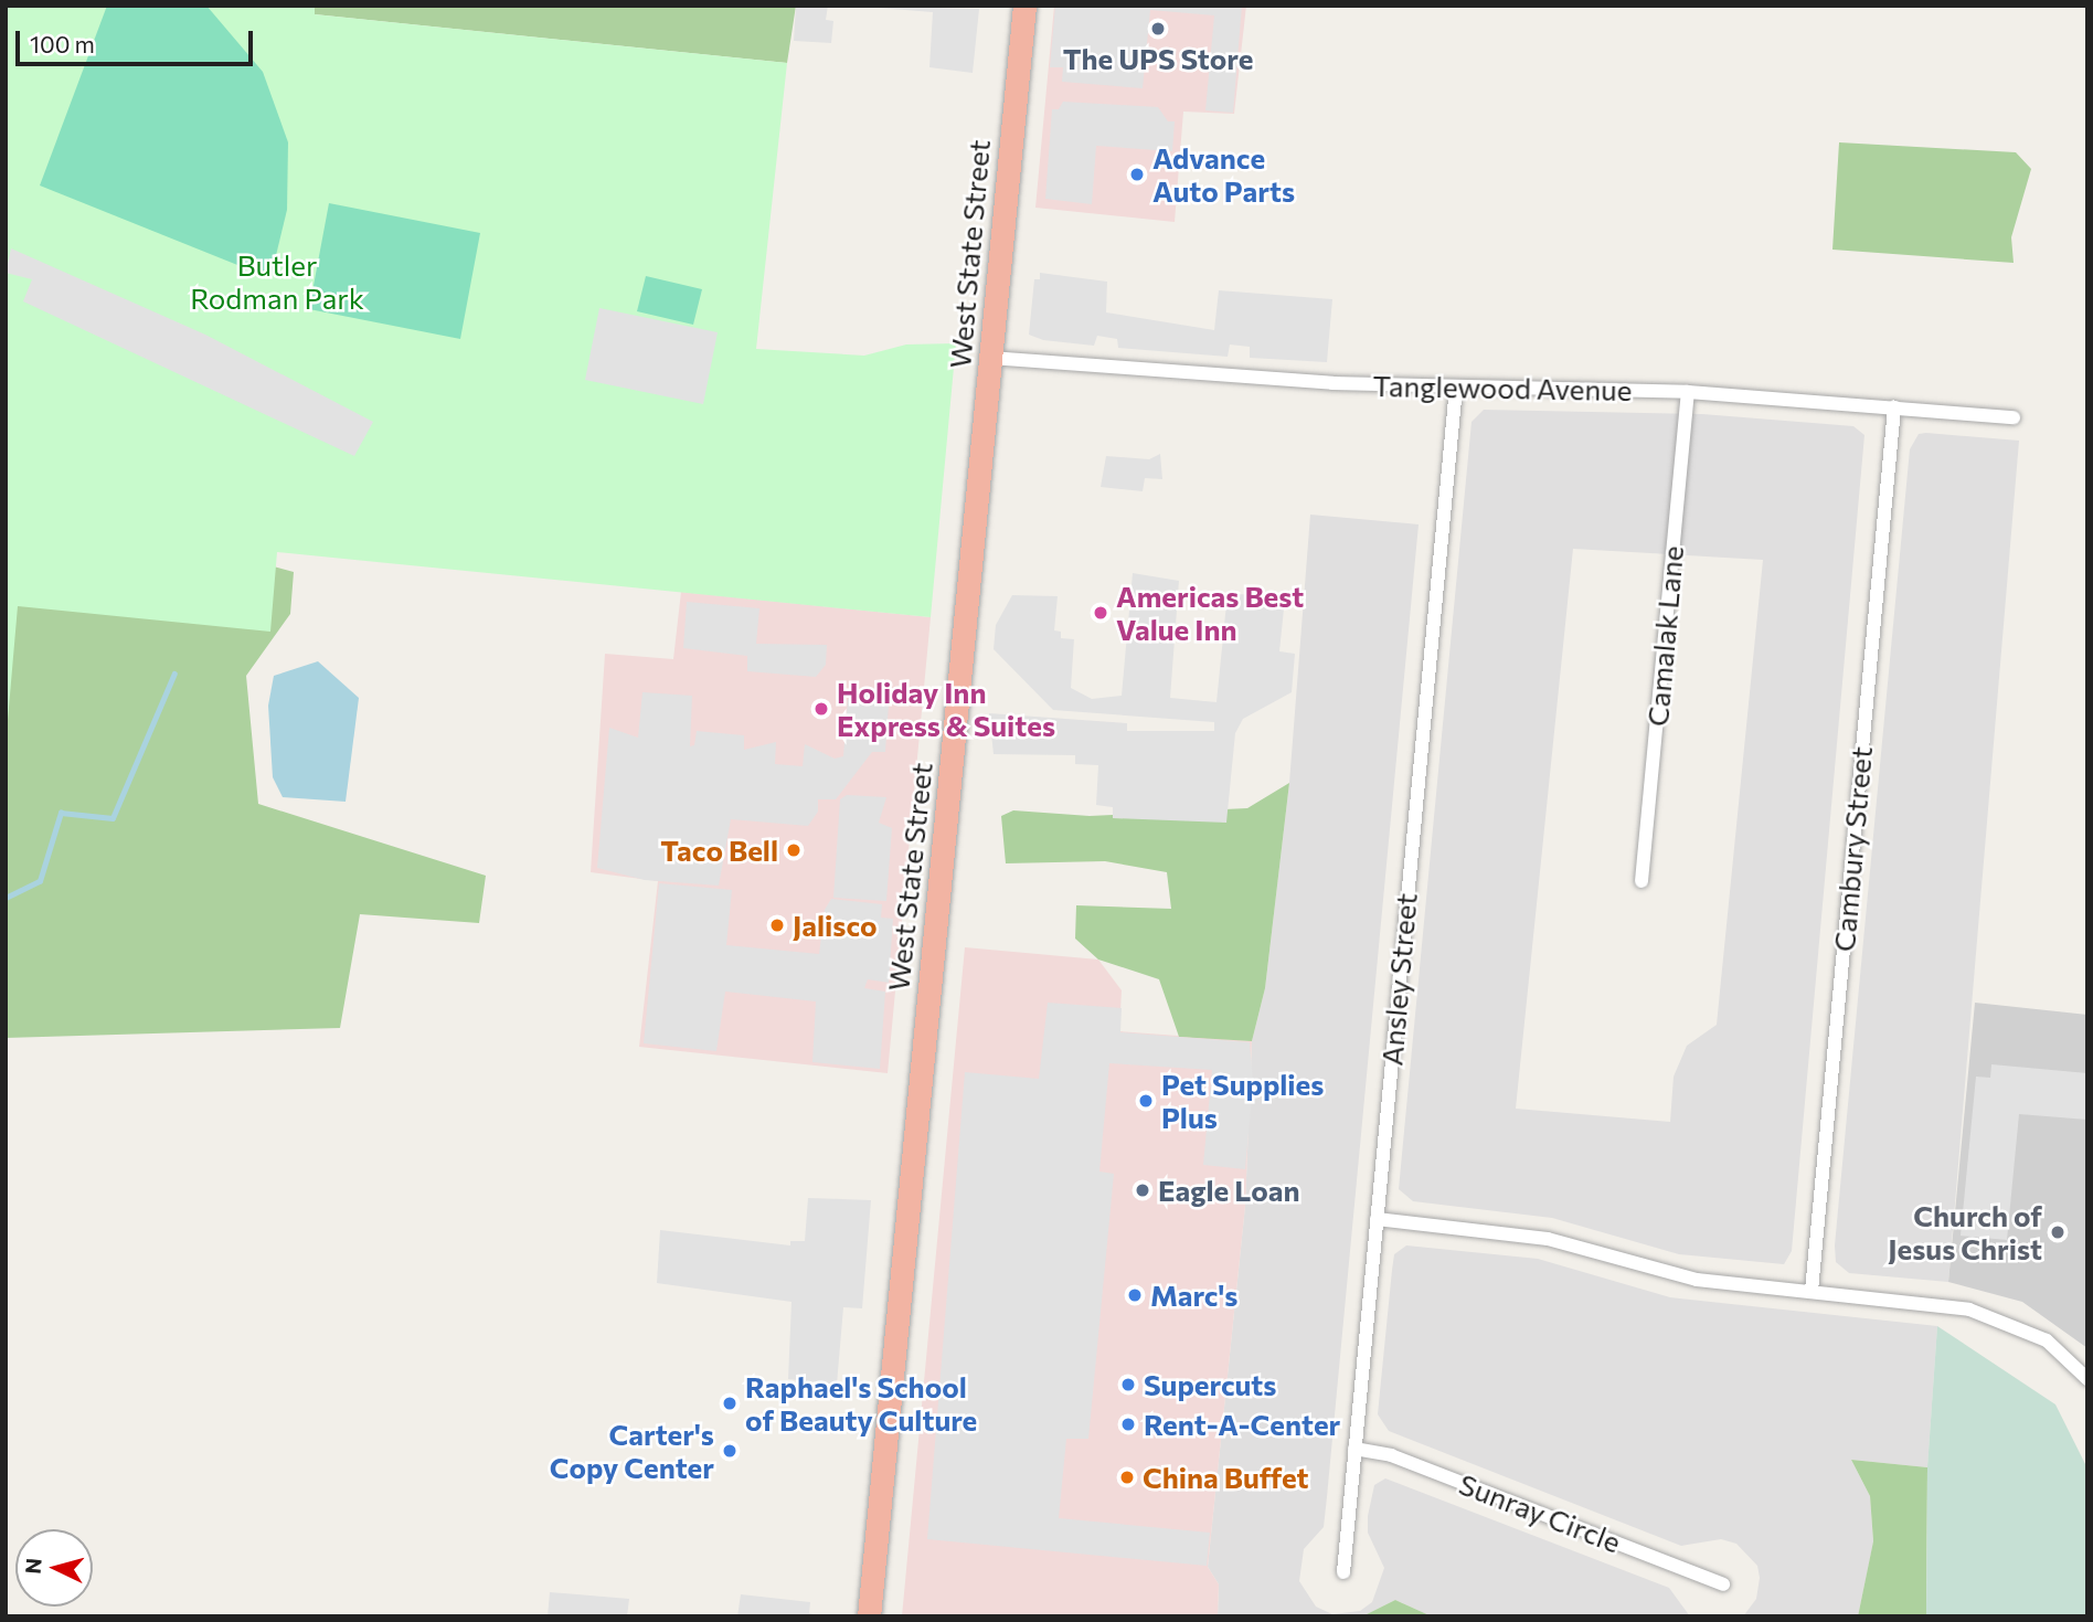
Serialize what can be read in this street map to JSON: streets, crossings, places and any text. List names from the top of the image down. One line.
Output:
{"streets":{"highway":["West State Street"],"street":["Tanglewood Avenue","Camalak Lane","Cambury Street","Ansley Street","Sunray Circle"]},"crossings":[["West State Street","Tanglewood Avenue"],["Tanglewood Avenue","Camalak Lane"],["Tanglewood Avenue","Cambury Street"],["Tanglewood Avenue","Ansley Street"],["Ansley Street","Sunray Circle"]],"parks":["Butler Rodman Park"],"places":["The UPS Store","Advance Auto Parts","Americas Best Value Inn","Holiday Inn Express & Suites","Taco Bell","Jalisco","Pet Supplies Plus","Eagle Loan","Church of Jesus Christ","Marc's","Supercuts","Raphael's School of Beauty Culture","Rent-A-Center","Carter's Copy Center","China Buffet"],"scale_bar":"100 m","north":"left"}
